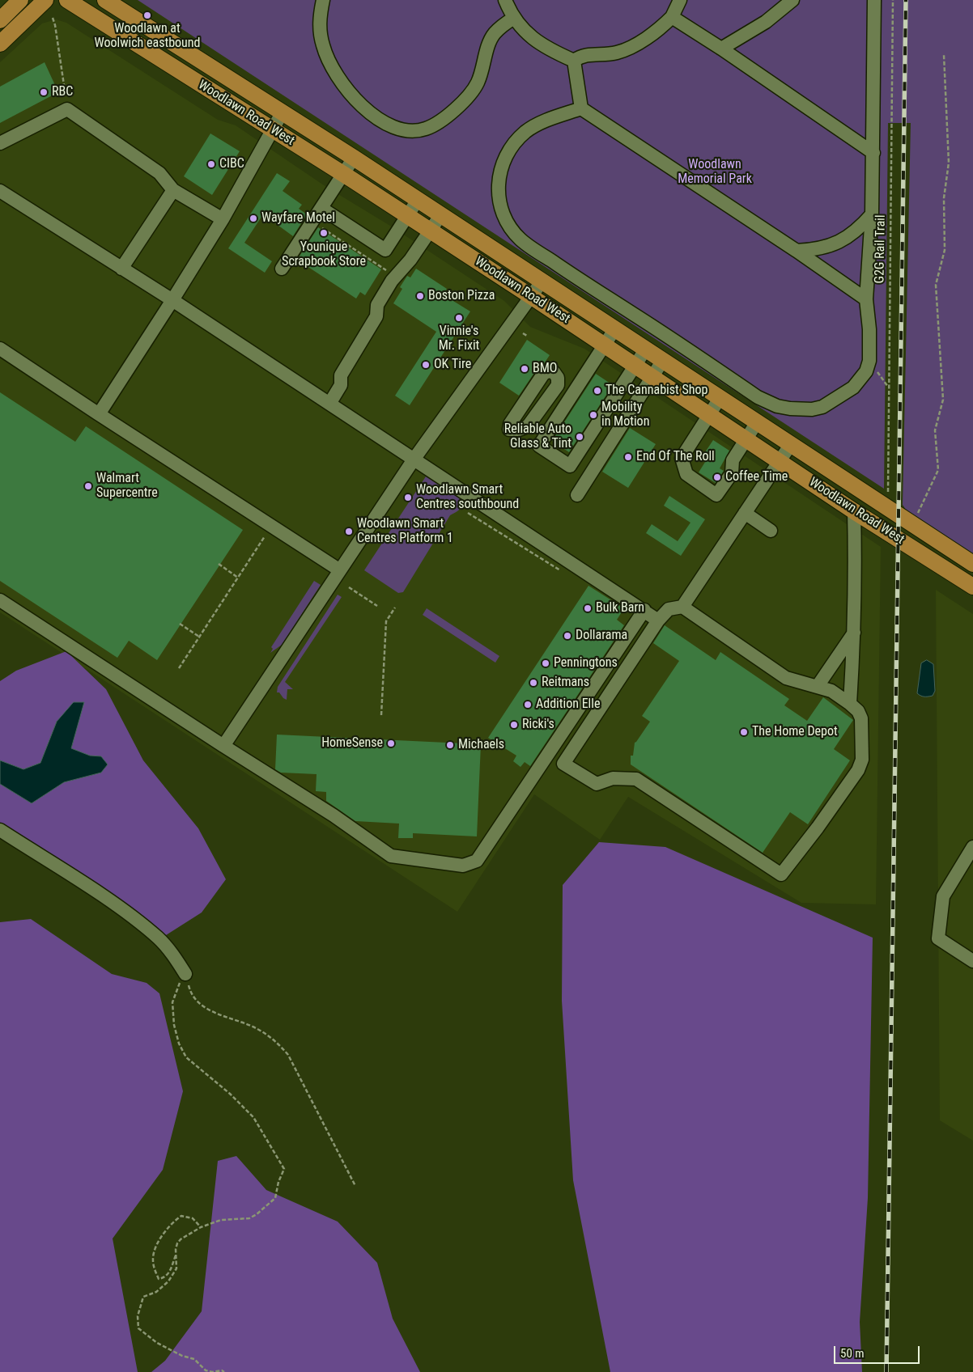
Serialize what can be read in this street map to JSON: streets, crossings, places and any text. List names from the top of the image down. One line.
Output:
{"streets":{"main road":["Woodlawn Road West"],"path":["G2G Rail Trail"]},"parks":["Woodlawn Memorial Park"],"places":["Woodlawn at Woolwich eastbound","RBC","CIBC","Wayfare Motel","Younique Scrapbook Store","Boston Pizza","Vinnie's Mr. Fixit","OK Tire","BMO","The Cannabist Shop","Mobility in Motion","Reliable Auto Glass & Tint","End Of The Roll","Coffee Time","Walmart Supercentre","Woodlawn Smart Centres southbound","Woodlawn Smart Centres Platform 1","Bulk Barn","Dollarama","Penningtons","Reitmans","Addition Elle","Ricki's","The Home Depot","HomeSense","Michaels"],"scale_bar":"50 m"}
